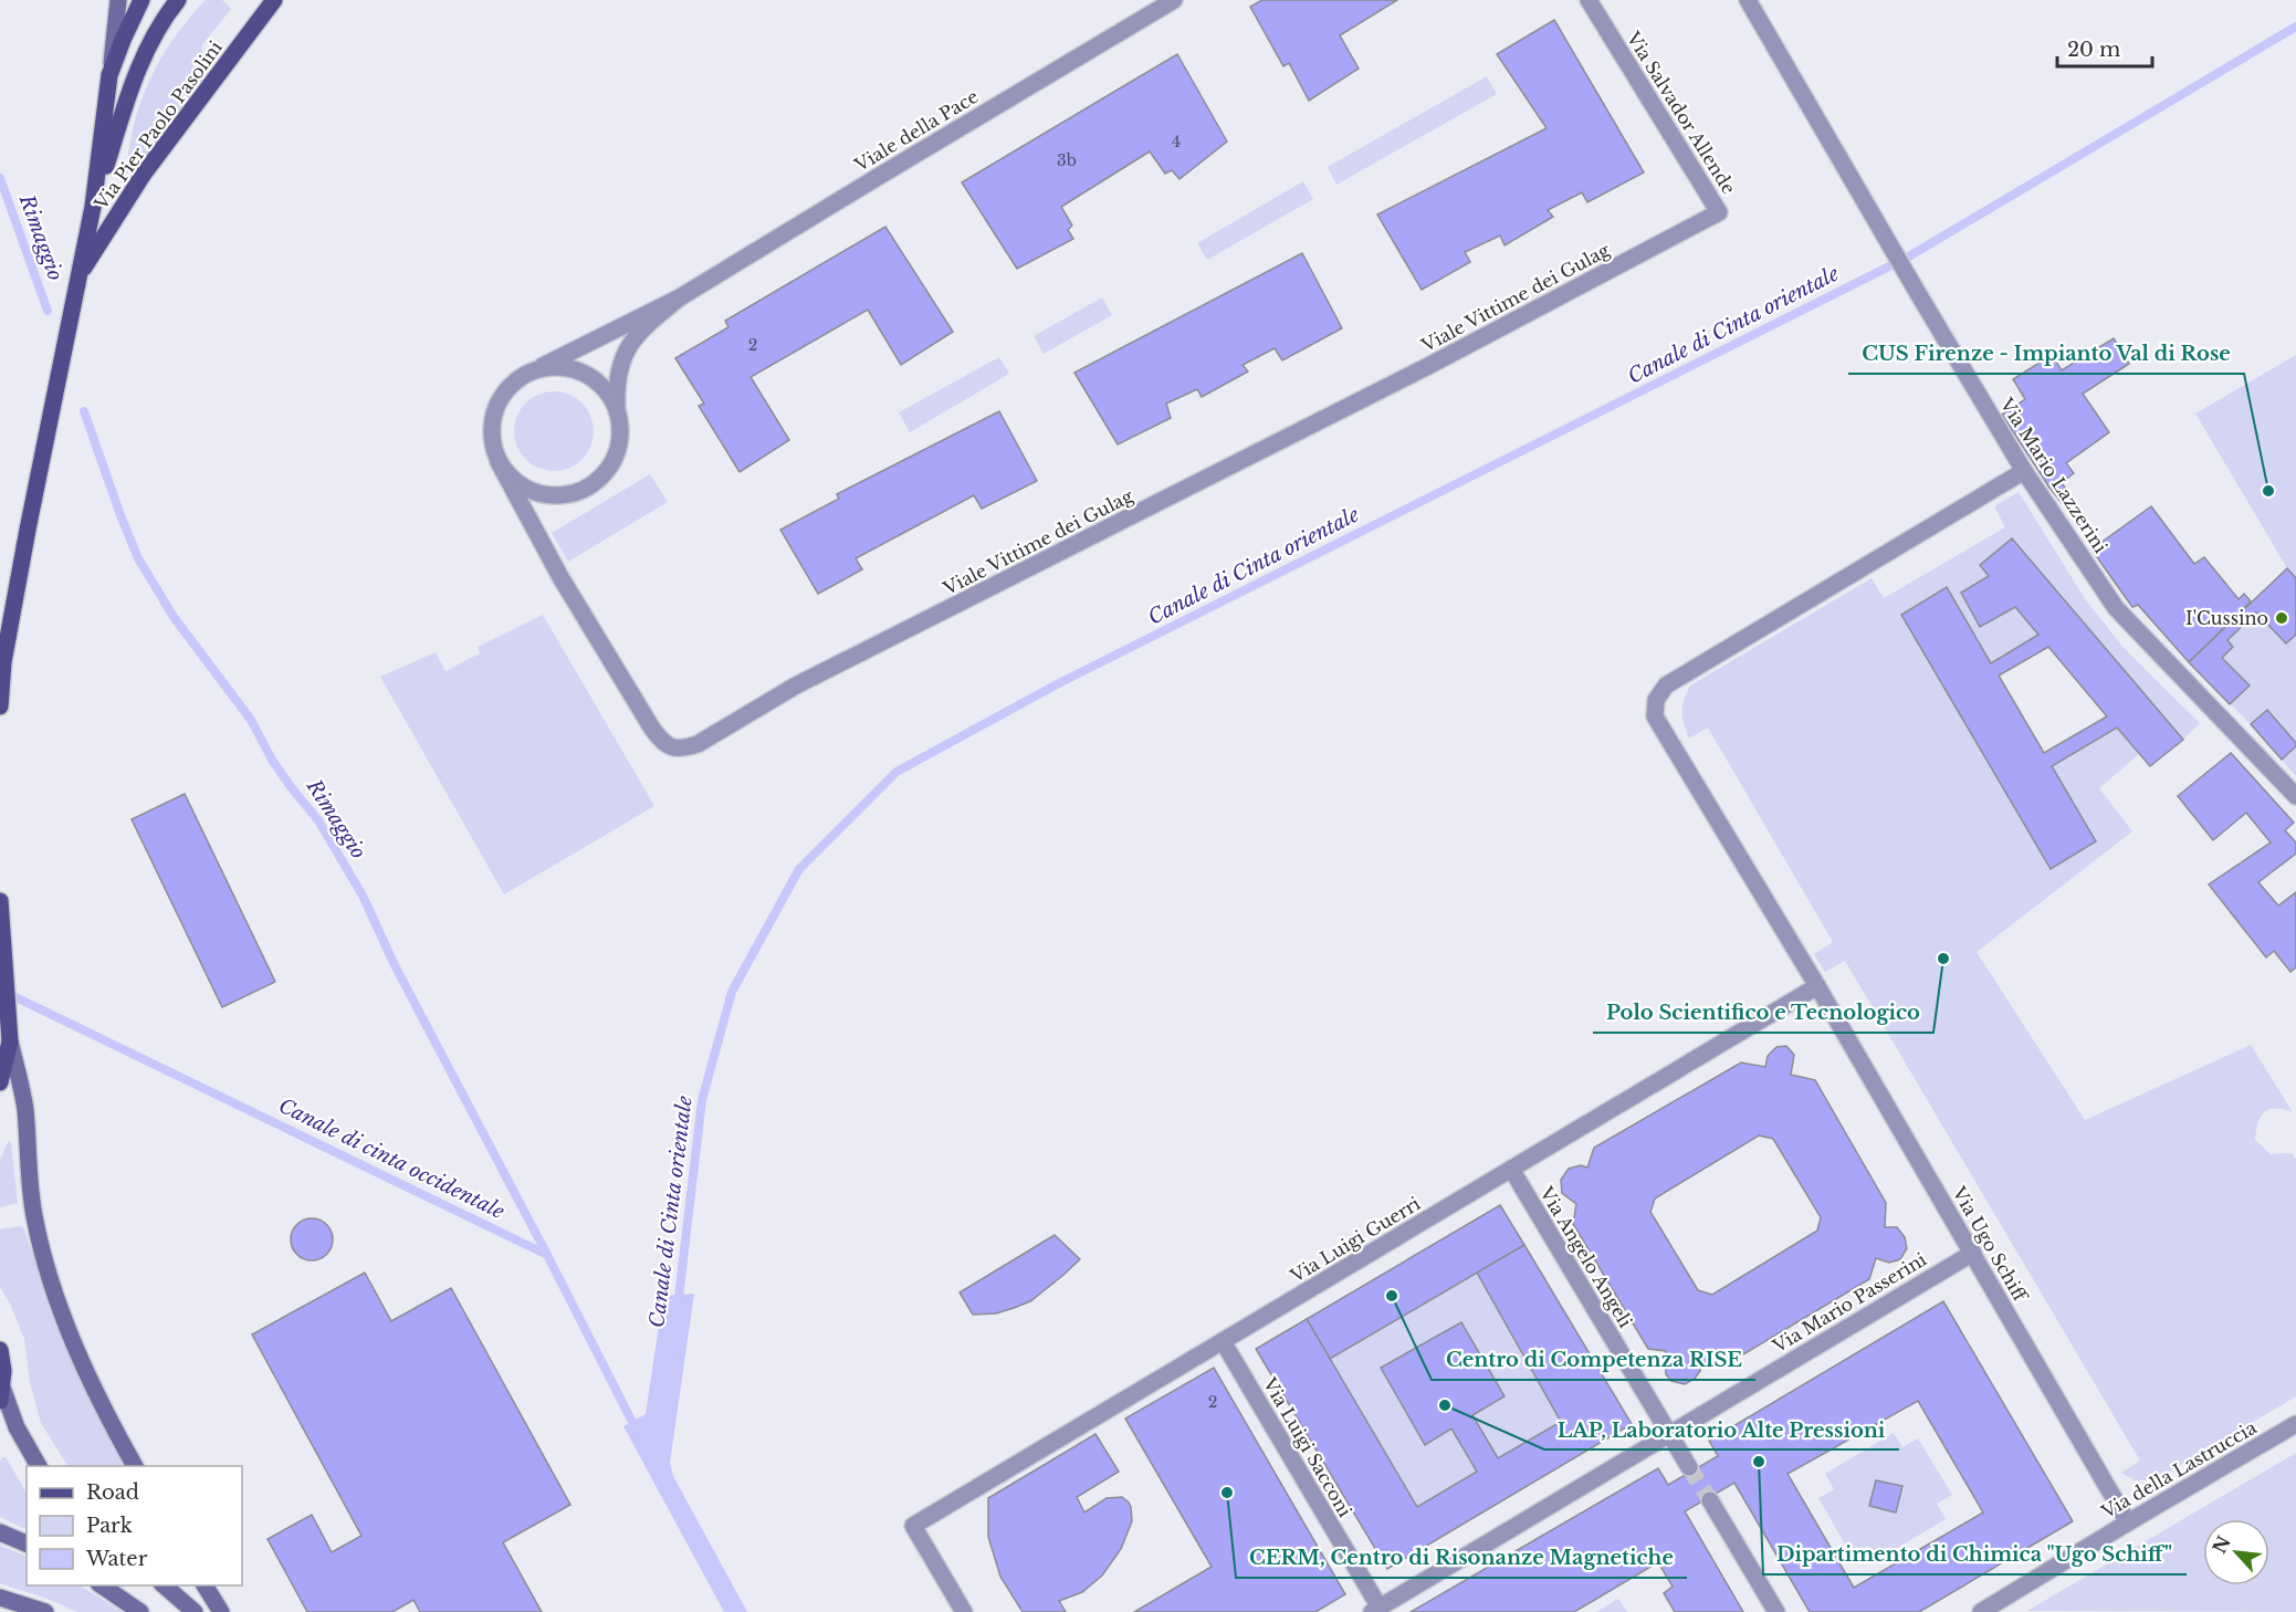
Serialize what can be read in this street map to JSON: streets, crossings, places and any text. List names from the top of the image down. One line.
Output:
{"streets":{"main road":["Via Pier Paolo Pasolini"],"street":["Via Salvador Allende","Viale della Pace","Viale Vittime dei Gulag","Via Mario Lazzerini","Via Luigi Guerri","Via Ugo Schiff","Via Angelo Angeli","Via Mario Passerini","Via Luigi Sacconi","Via della Lastruccia"]},"crossings":[["Via Salvador Allende","Viale Vittime dei Gulag"],["Viale della Pace","Viale Vittime dei Gulag"],["Via Mario Lazzerini","Via Ugo Schiff"],["Via Luigi Guerri","Via Ugo Schiff"],["Via Luigi Guerri","Via Angelo Angeli"],["Via Luigi Guerri","Via Luigi Sacconi"],["Via Ugo Schiff","Via Mario Passerini"],["Via Ugo Schiff","Via della Lastruccia"],["Via Angelo Angeli","Via Mario Passerini"],["Via Mario Passerini","Via Luigi Sacconi"]],"water":["Rimaggio","Canale di Cinta orientale","Canale di cinta occidentale"],"places":["CUS Firenze - Impianto Val di Rose","I'Cussino","Polo Scientifico e Tecnologico","Centro di Competenza RISE","LAP, Laboratorio Alte Pressioni","Dipartimento di Chimica \"Ugo Schiff\"","CERM, Centro di Risonanze Magnetiche"],"house_numbers":["4","3b","2","2"],"legend":["Road","Park","Water"],"scale_bar":"20 m","north":"top left"}
